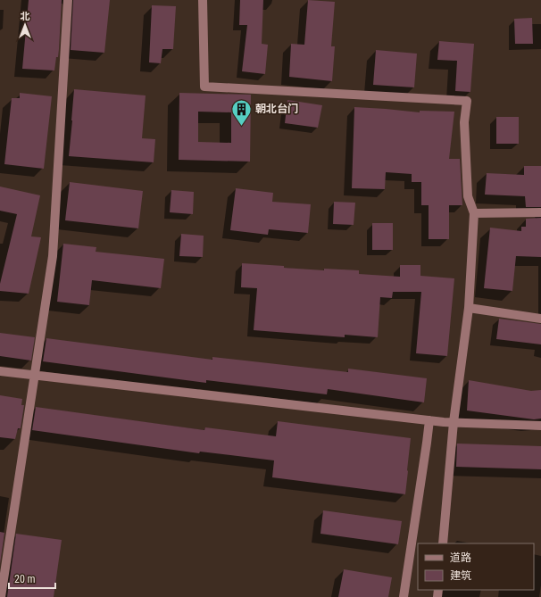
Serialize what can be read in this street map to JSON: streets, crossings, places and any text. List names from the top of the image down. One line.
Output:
{"places":{"building":["朝北台门"]},"legend":["道路","建筑"],"scale_bar":"20 m","north":"top"}
